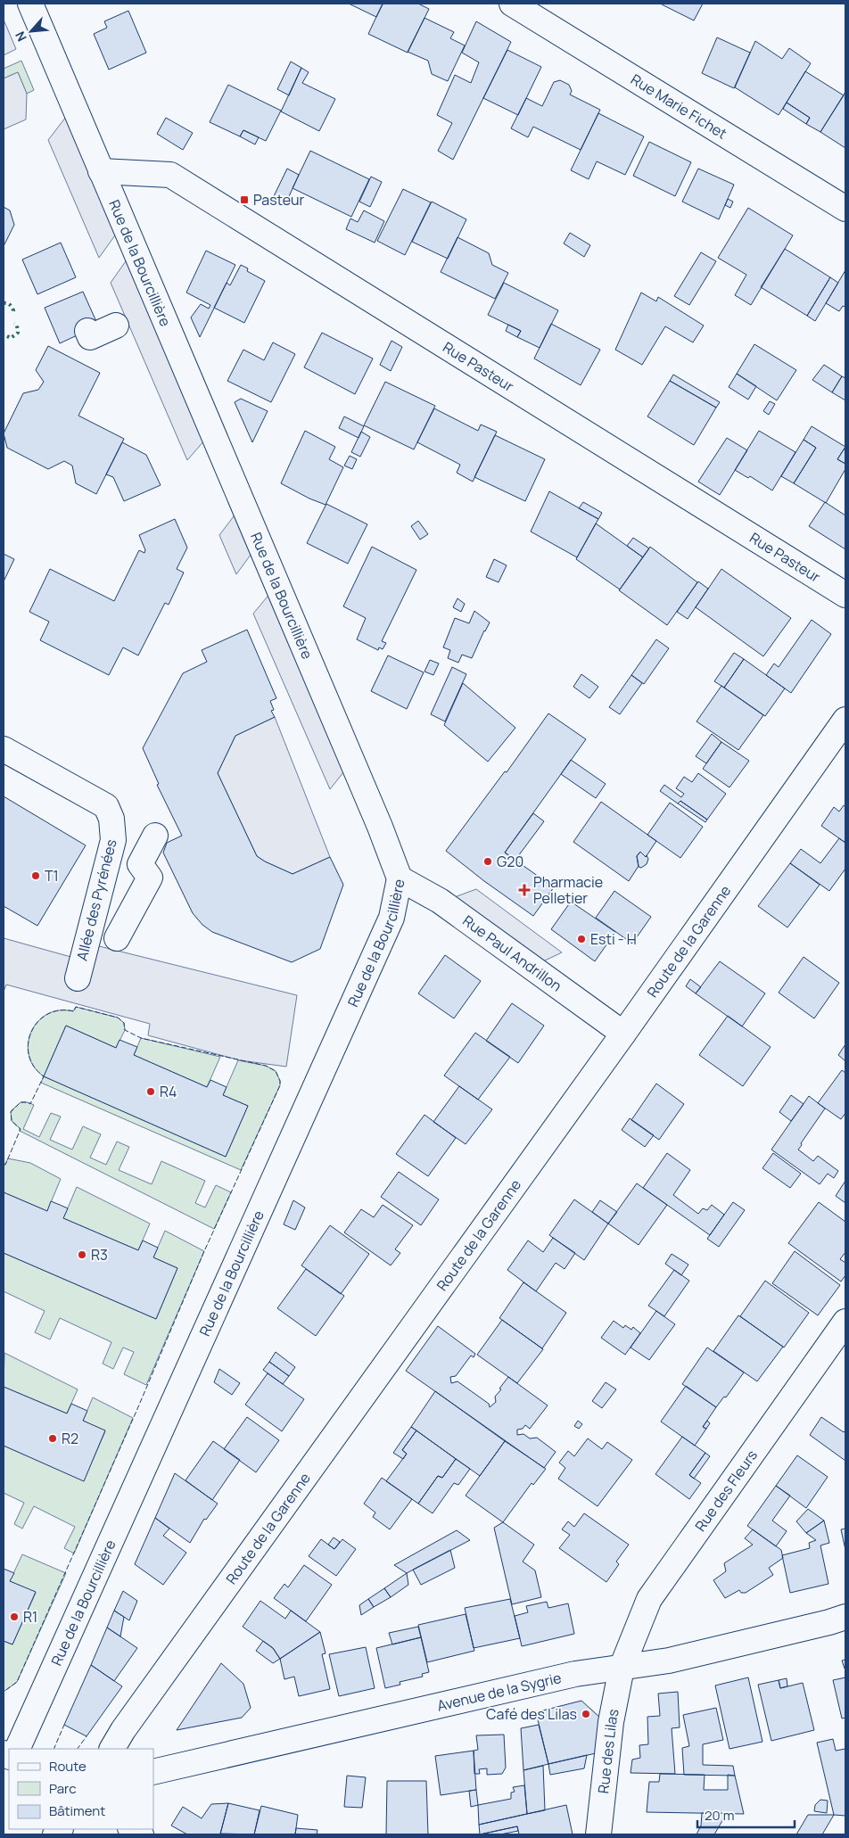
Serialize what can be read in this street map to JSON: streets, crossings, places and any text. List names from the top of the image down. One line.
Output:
{"streets":{"street":["Rue Marie Fichet","Rue de la Bourcillière","Rue Pasteur","Allée des Pyrénées","Route de la Garenne","Rue Paul Andrillon","Rue des Fleurs","Avenue de la Sygrie","Rue des Lilas"]},"crossings":[["Rue de la Bourcillière","Rue Pasteur"],["Rue de la Bourcillière","Rue Paul Andrillon"],["Route de la Garenne","Rue Paul Andrillon"],["Rue des Fleurs","Avenue de la Sygrie"],["Rue des Fleurs","Rue des Lilas"],["Avenue de la Sygrie","Rue des Lilas"]],"places":{"transit":["Pasteur"],"other":["G20","T1","Esti - H","R4","R3","R2","R1","Café des Lilas"],"health":["Pharmacie Pelletier"]},"legend":["Route","Parc","Bâtiment"],"scale_bar":"20 m","north":"bottom left"}
